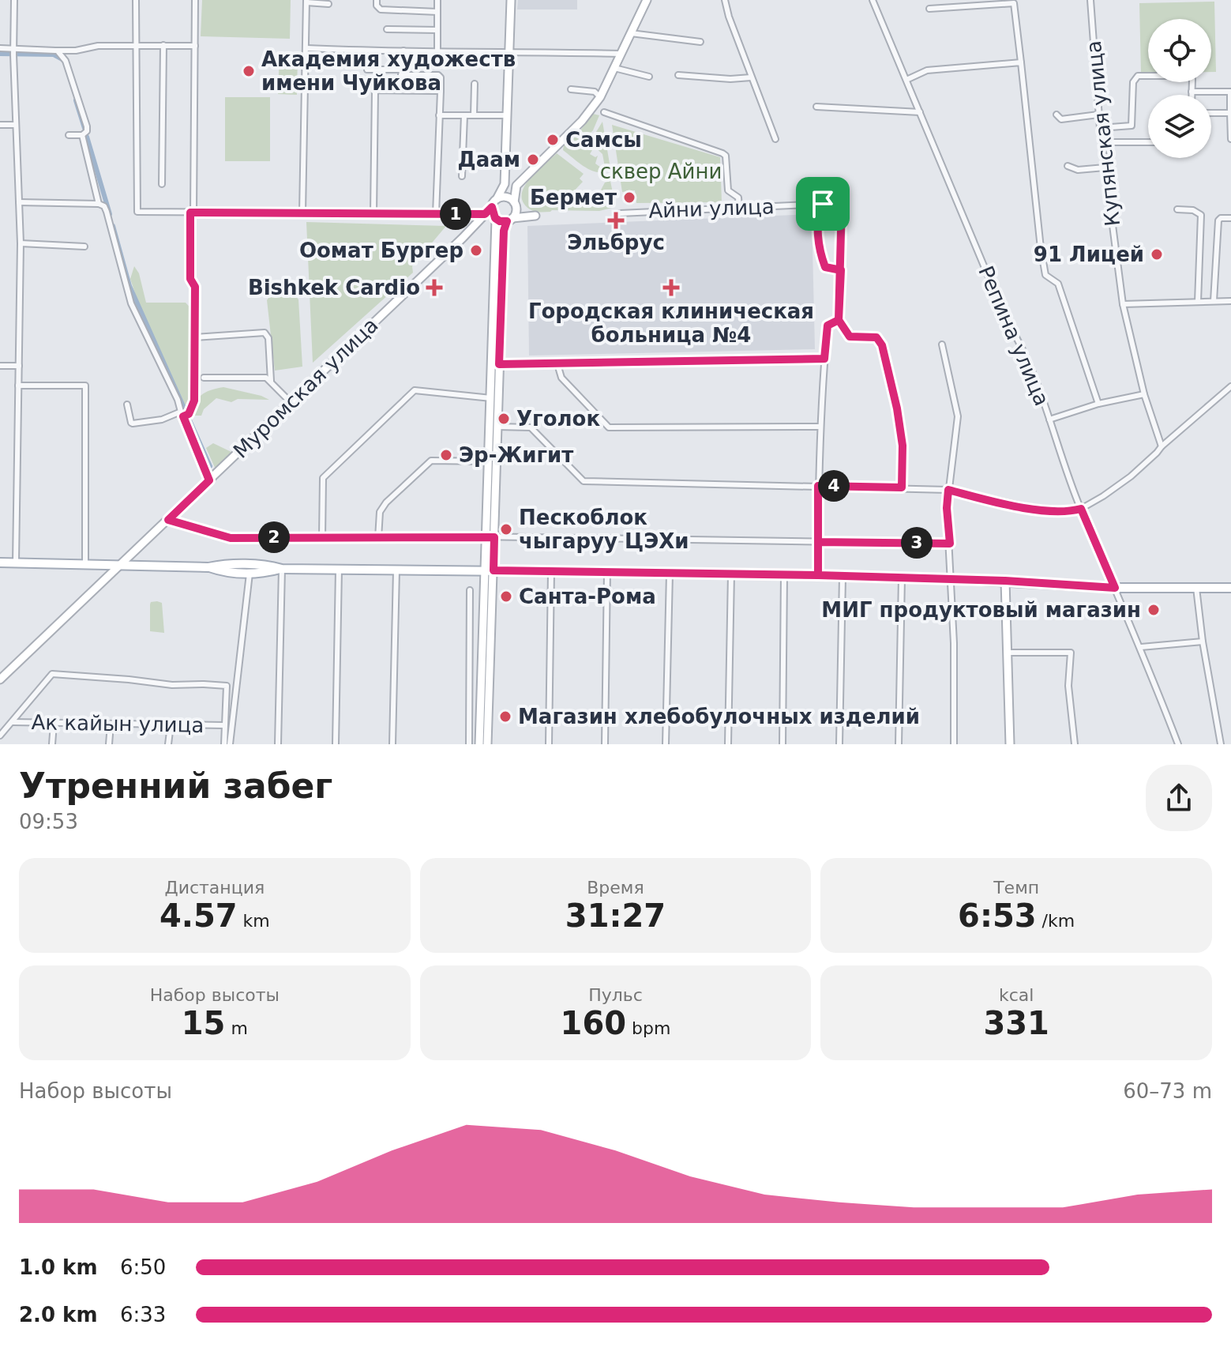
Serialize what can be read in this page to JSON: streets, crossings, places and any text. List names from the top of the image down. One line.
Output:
{"streets":{"main road":["Муромская улица"],"street":["Купянская улица","Айни улица","Репина улица","Ак кайын улица"]},"parks":["сквер Айни"],"places":{"other":["Академия художеств имени Чуйкова","Самсы","Даам","Бермет","Оомат Бургер","91 Лицей","Уголок","Эр-Жигит","Пескоблок чыгаруу ЦЭХи","Санта-Рома","МИГ продуктовый магазин","Магазин хлебобулочных изделий"],"health":["Эльбрус","Bishkek Cardio","Городская клиническая больница №4"]},"page":{"pins":["1","4","2","3"],"heading":["Утренний забег","09:53"],"stats":[["Дистанция","4.57 km"],["Время","31:27"],["Темп","6:53 /km"],["Набор высоты","15 m"],["Пульс","160 bpm"],["kcal","331"]],"chart":["Набор высоты","60–73 m"],"list":[{"name":"1.0 km","note":"6:50"},{"name":"2.0 km","note":"6:33"}]}}
